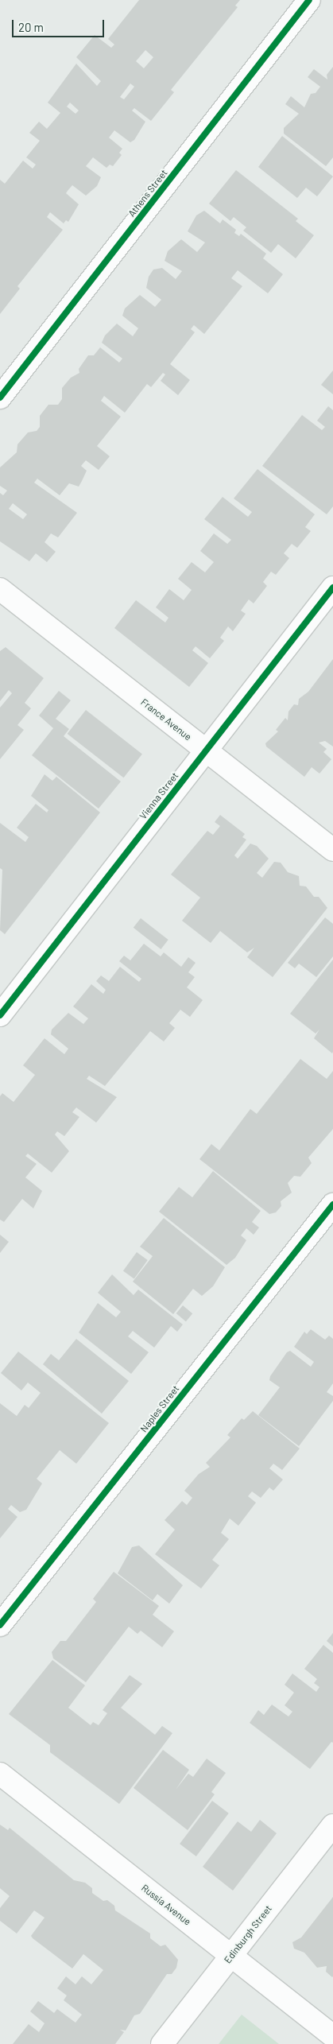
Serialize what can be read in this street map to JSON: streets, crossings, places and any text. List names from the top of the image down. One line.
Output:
{"streets":{"street":["Athens Street","France Avenue","Vienna Street","Naples Street","Russia Avenue","Edinburgh Street"]},"crossings":[["France Avenue","Vienna Street"],["Russia Avenue","Edinburgh Street"]],"scale_bar":"20 m"}
